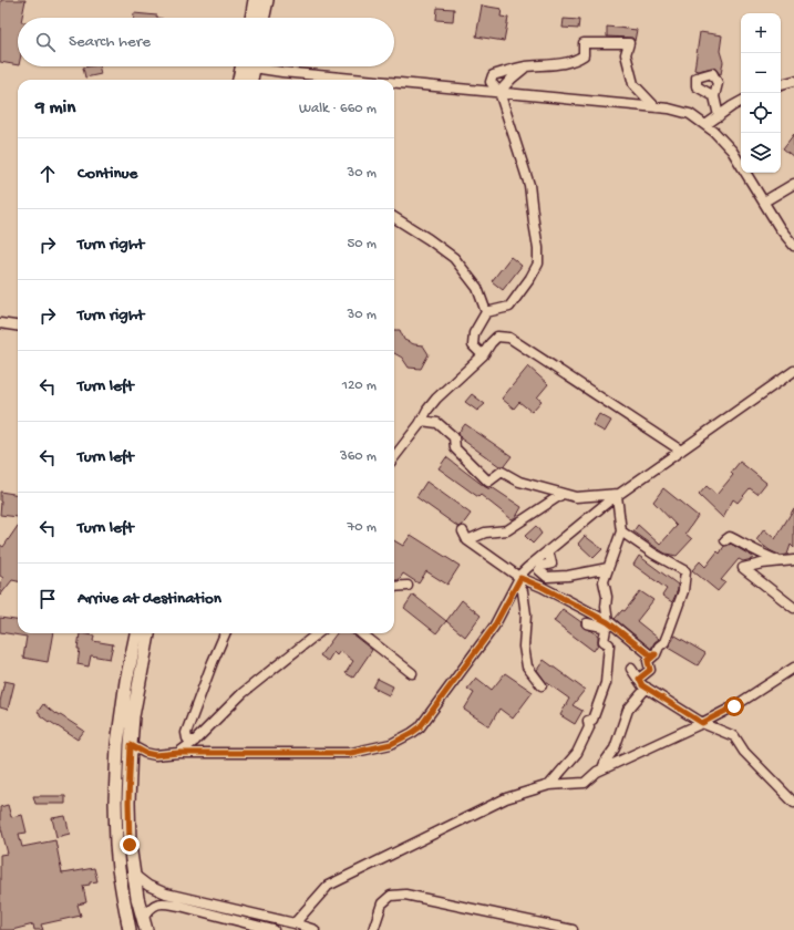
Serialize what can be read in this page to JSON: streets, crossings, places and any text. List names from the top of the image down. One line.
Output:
{"page":{"map_buttons":["+","−"],"search":"Search here","heading":["9 min","Walk · 660 m"],"list":[["Continue","30 m"],["Turn right","50 m"],["Turn right","30 m"],["Turn left","120 m"],["Turn left","360 m"],["Turn left","70 m"],"Arrive at destination"]}}
